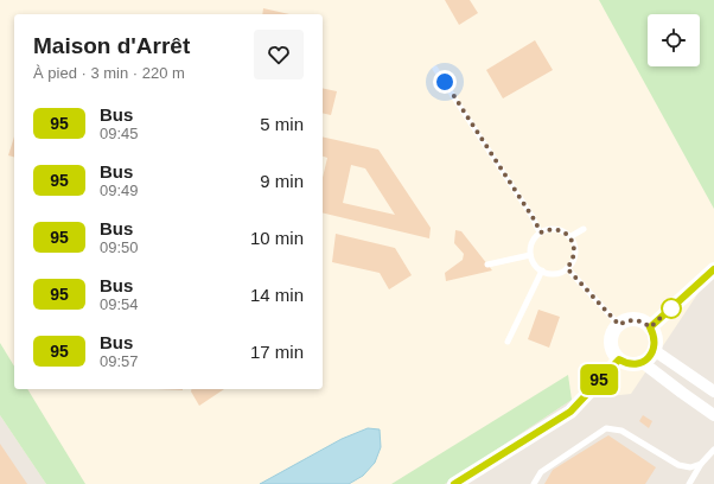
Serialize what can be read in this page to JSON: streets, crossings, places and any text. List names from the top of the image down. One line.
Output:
{"lines":["bus line 95"],"page":{"on_map":"95","heading":["Maison d'Arrêt","À pied · 3 min · 220 m"],"list":[{"mark":"95","name":"Bus","note":"09:45","value":"5 min"},{"mark":"95","name":"Bus","note":"09:49","value":"9 min"},{"mark":"95","name":"Bus","note":"09:50","value":"10 min"},{"mark":"95","name":"Bus","note":"09:54","value":"14 min"},{"mark":"95","name":"Bus","note":"09:57","value":"17 min"}]}}
